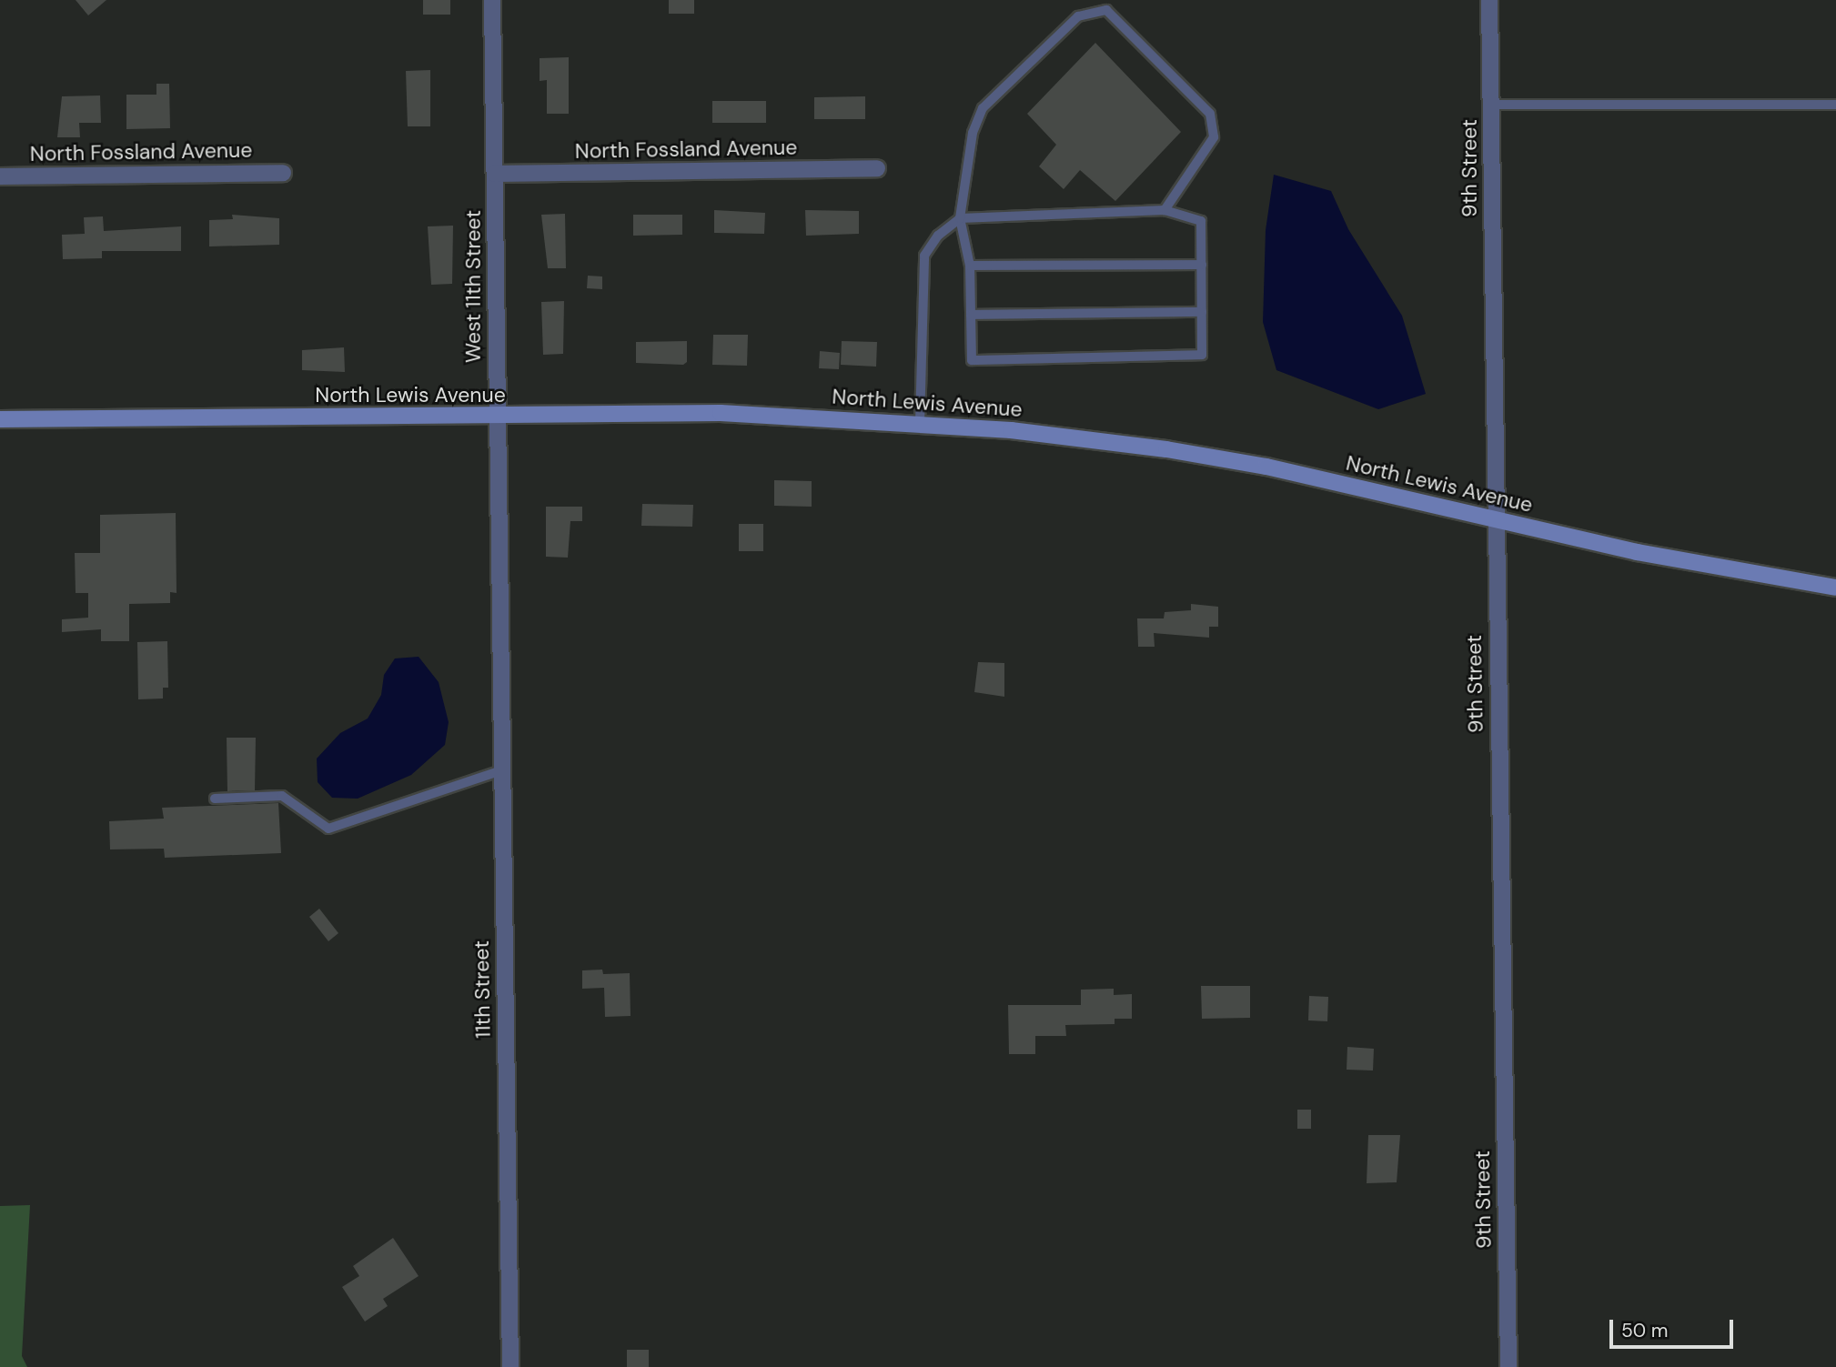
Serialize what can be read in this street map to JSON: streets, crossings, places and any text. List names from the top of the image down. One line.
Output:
{"streets":{"main road":["North Lewis Avenue"],"street":["North Fossland Avenue","9th Street","West 11th Street","11th Street"]},"crossings":[["North Fossland Avenue","West 11th Street"],["9th Street","North Lewis Avenue"],["West 11th Street","North Lewis Avenue"],["West 11th Street","11th Street"]],"scale_bar":"50 m"}
